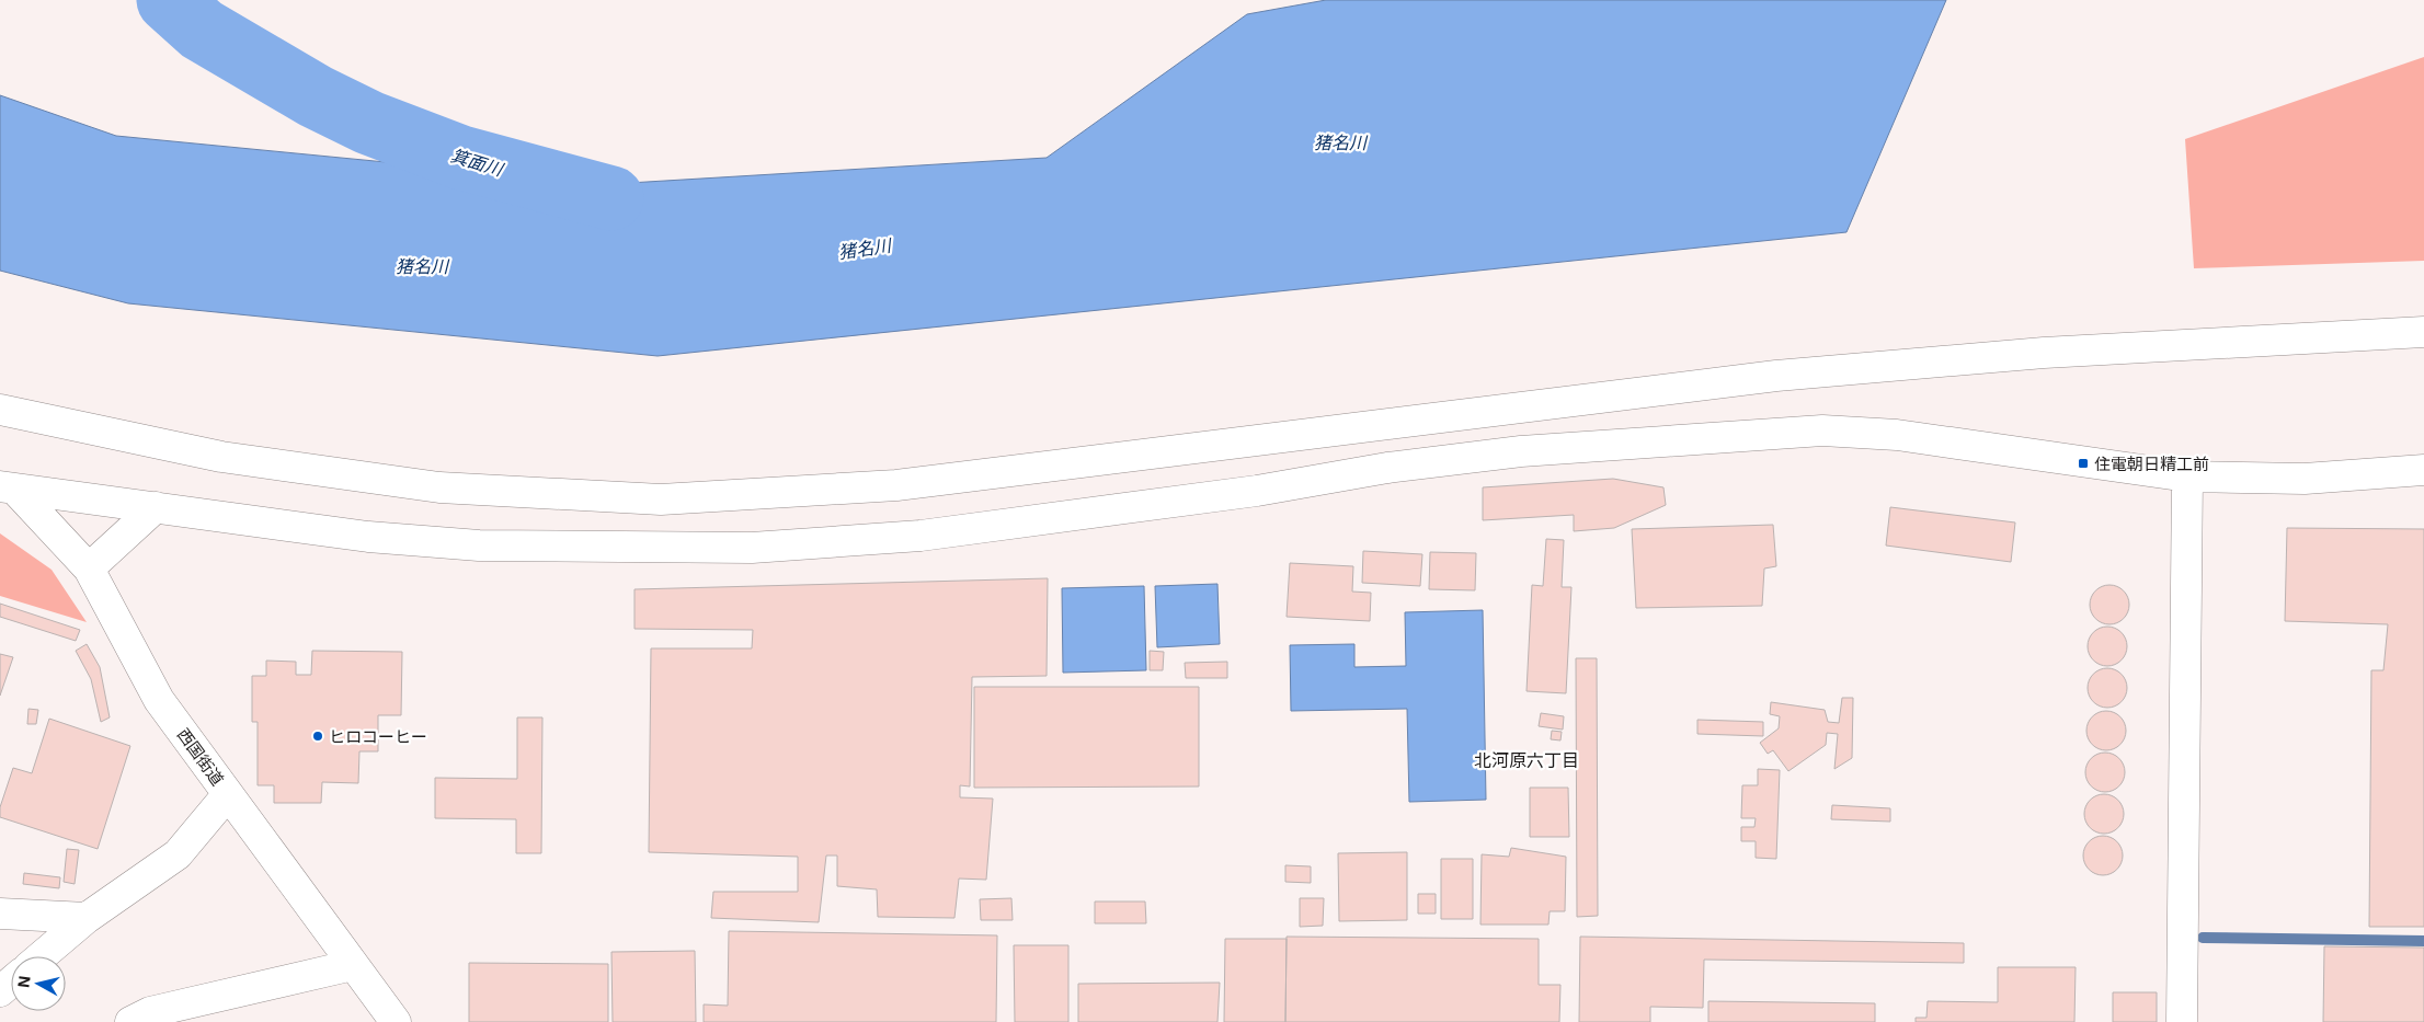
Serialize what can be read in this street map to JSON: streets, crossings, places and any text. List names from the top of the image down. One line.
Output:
{"streets":{"street":["西国街道"]},"districts":["北河原六丁目"],"water":["猪名川","箕面川"],"places":{"transit":["住電朝日精工前"],"other":["ヒロコーヒー"]},"north":"left"}
